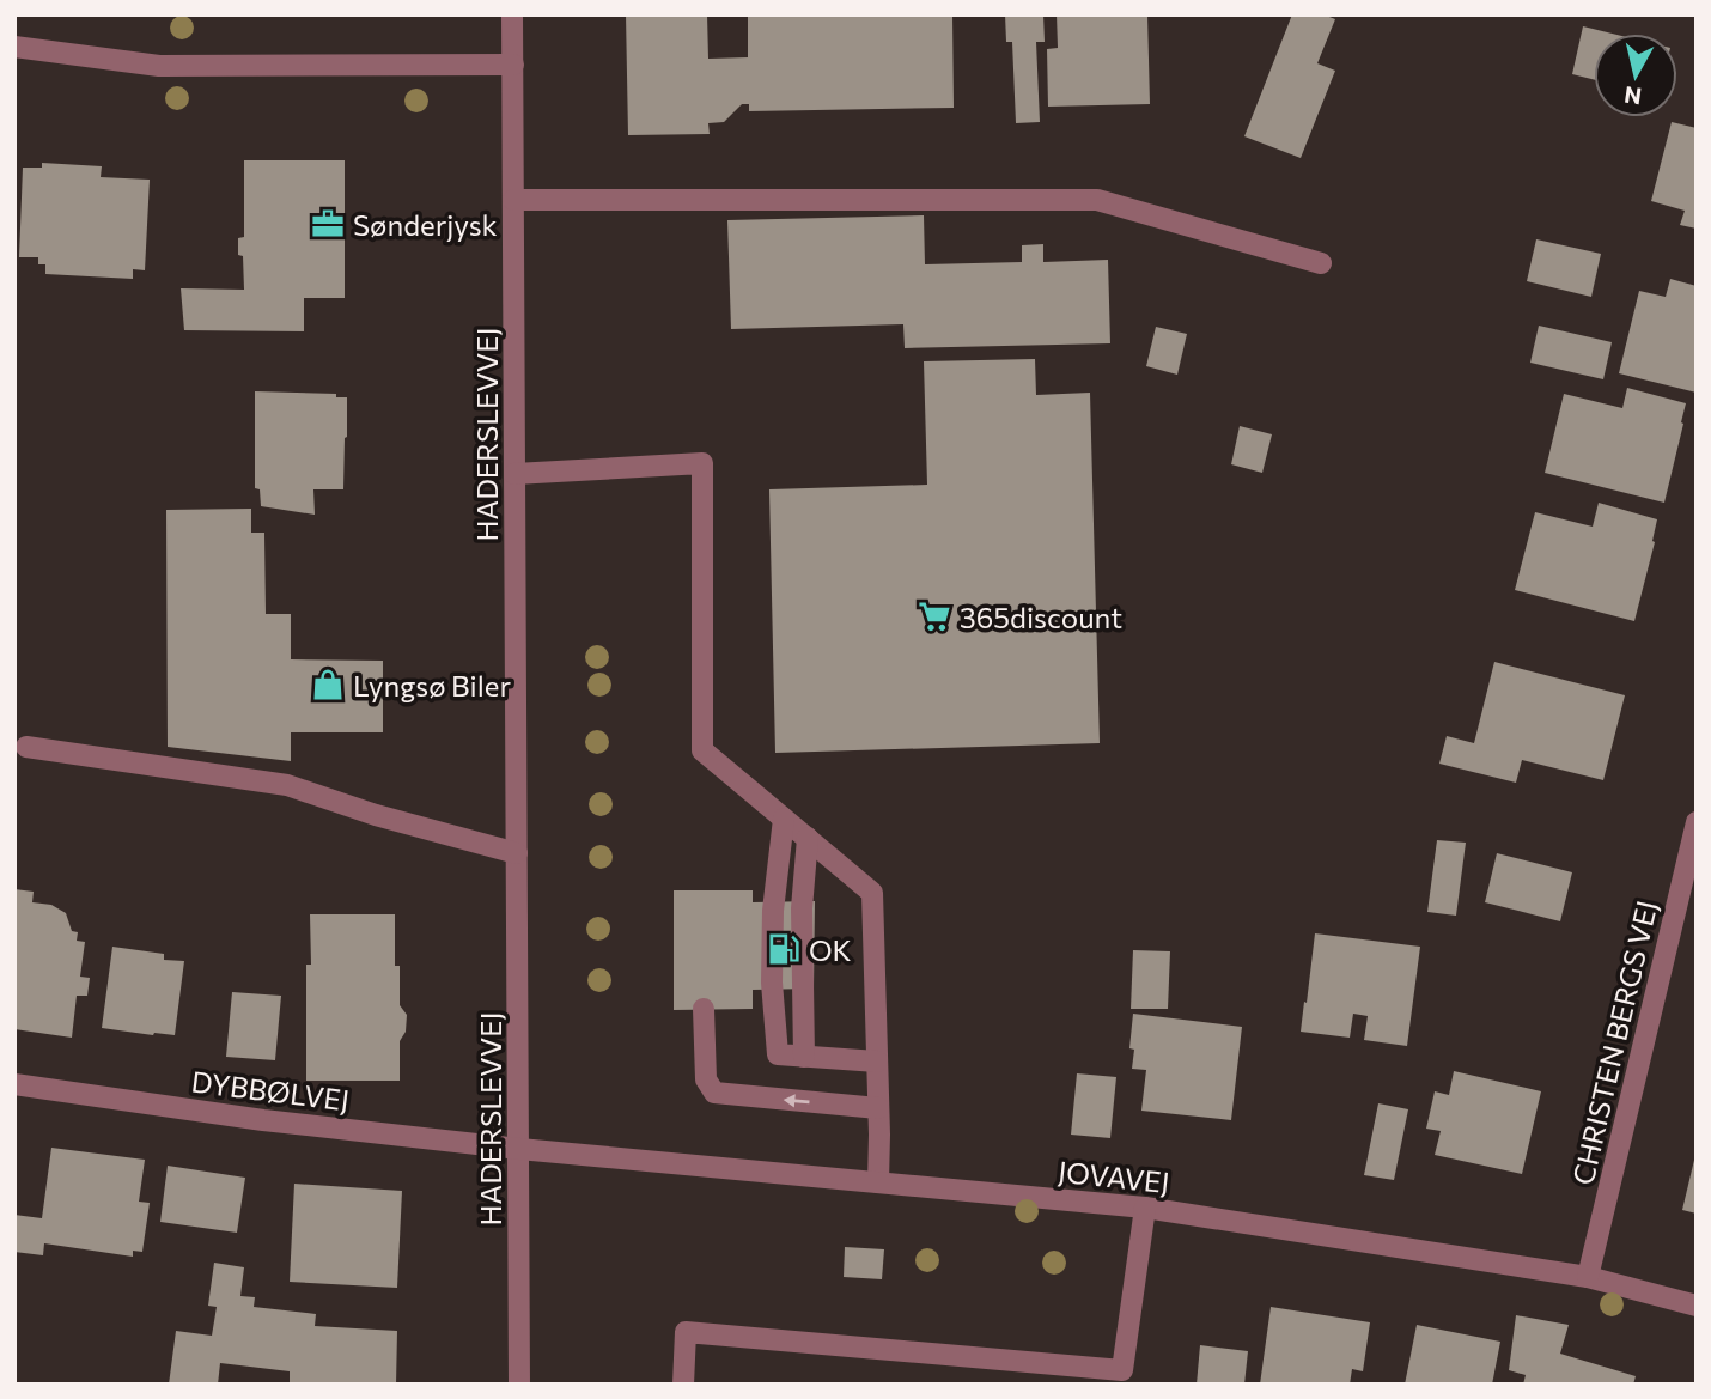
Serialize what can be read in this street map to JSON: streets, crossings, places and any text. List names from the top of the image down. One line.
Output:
{"streets":{"street":["HADERSLEVVEJ","CHRISTEN BERGS VEJ","DYBBØLVEJ","JOVAVEJ"]},"crossings":[["HADERSLEVVEJ","DYBBØLVEJ"],["HADERSLEVVEJ","JOVAVEJ"],["CHRISTEN BERGS VEJ","JOVAVEJ"],["DYBBØLVEJ","JOVAVEJ"]],"places":{"office":["Sønderjysk"],"supermarket":["365discount"],"shop":["Lyngsø Biler"],"fuel station":["OK"]},"north":"bottom"}
